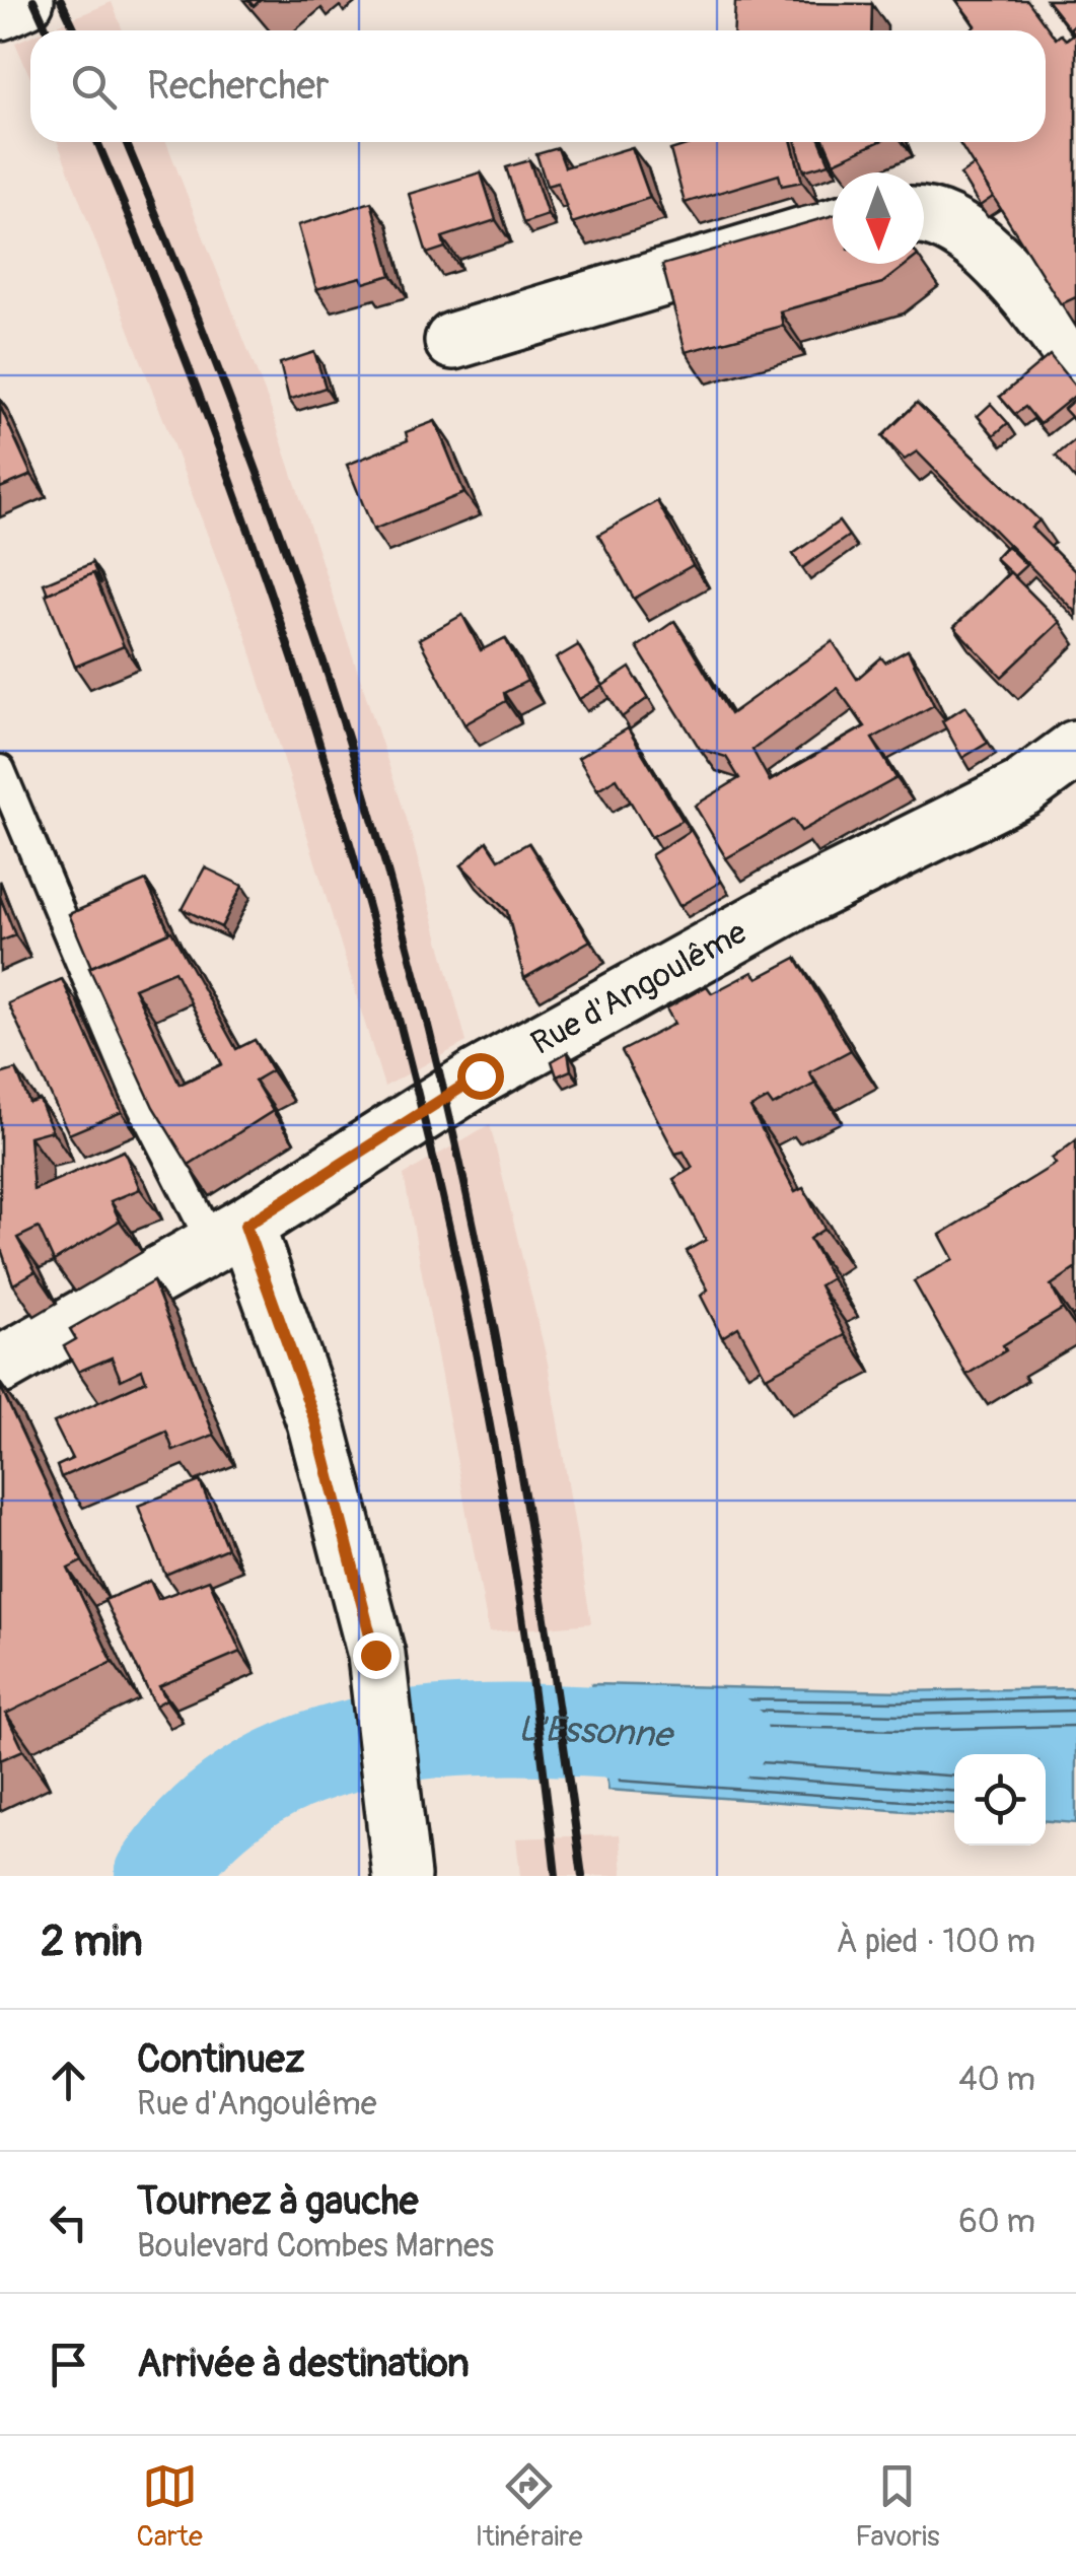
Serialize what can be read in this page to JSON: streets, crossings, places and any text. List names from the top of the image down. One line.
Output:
{"streets":{"street":["Rue d'Angoulême"]},"water":["L'Essonne"],"north":"bottom","page":{"search":"Rechercher","heading":["2 min","À pied · 100 m"],"list":[["Continuez","Rue d'Angoulême","40 m"],["Tournez à gauche","Boulevard Combes Marnes","60 m"],"Arrivée à destination"],"nav":["Carte","Itinéraire","Favoris"]}}
